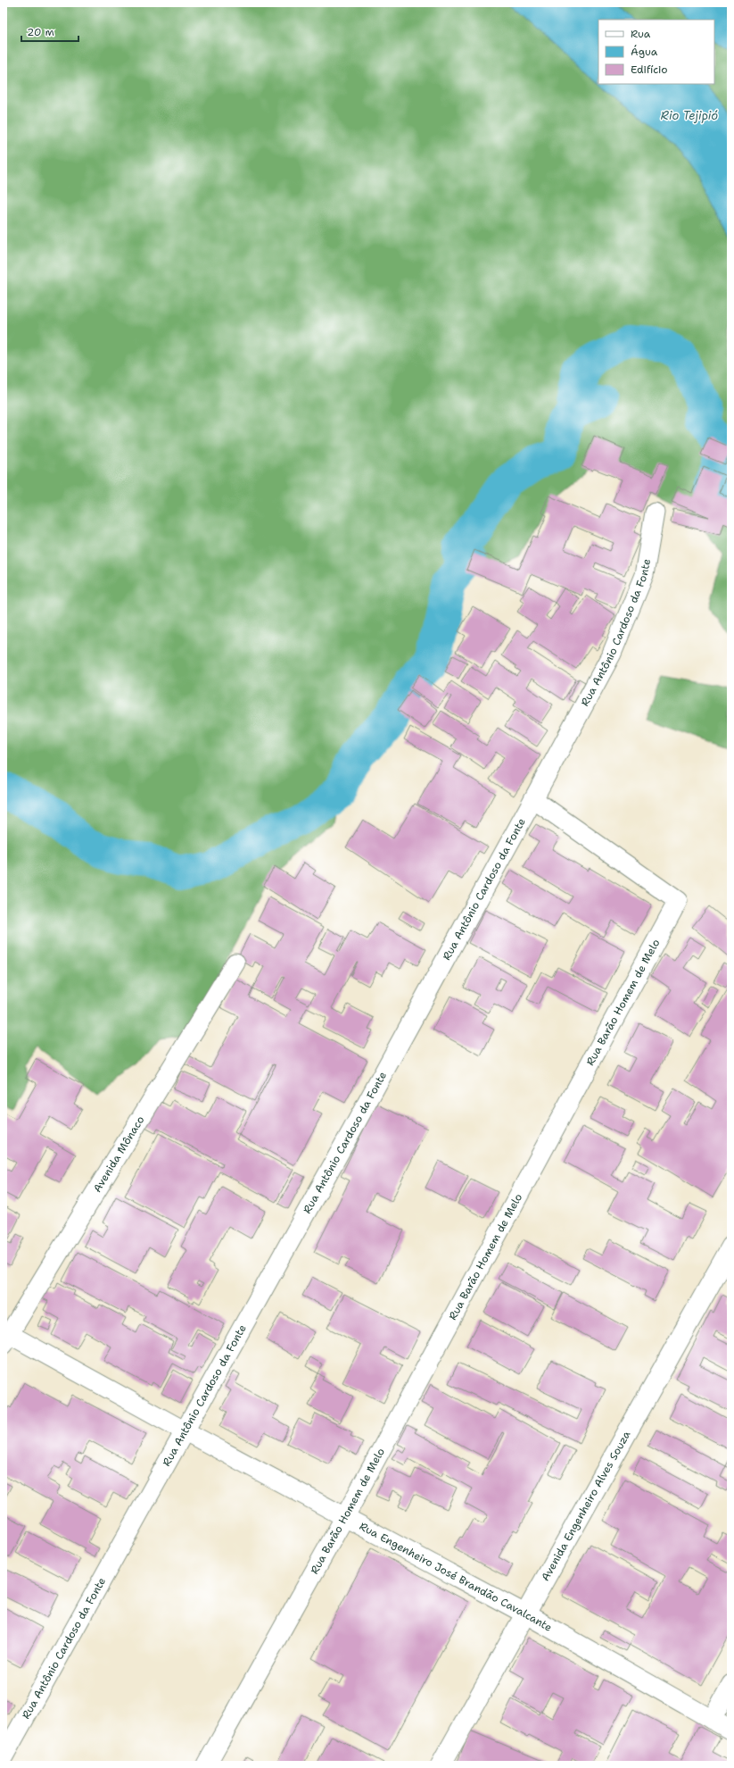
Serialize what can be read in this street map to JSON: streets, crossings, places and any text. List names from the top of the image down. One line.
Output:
{"streets":{"main road":["Avenida Engenheiro Alves Souza"],"street":["Rua Antônio Cardoso da Fonte","Rua Barão Homem de Melo","Avenida Mônaco","Rua Engenheiro José Brandão Cavalcante"]},"crossings":[["Rua Antônio Cardoso da Fonte","Rua Barão Homem de Melo"],["Rua Antônio Cardoso da Fonte","Rua Engenheiro José Brandão Cavalcante"],["Rua Barão Homem de Melo","Rua Engenheiro José Brandão Cavalcante"],["Avenida Mônaco","Rua Engenheiro José Brandão Cavalcante"],["Avenida Engenheiro Alves Souza","Rua Engenheiro José Brandão Cavalcante"]],"water":["Rio Tejipió"],"legend":["Rua","Água","Edifício"],"scale_bar":"20 m"}
